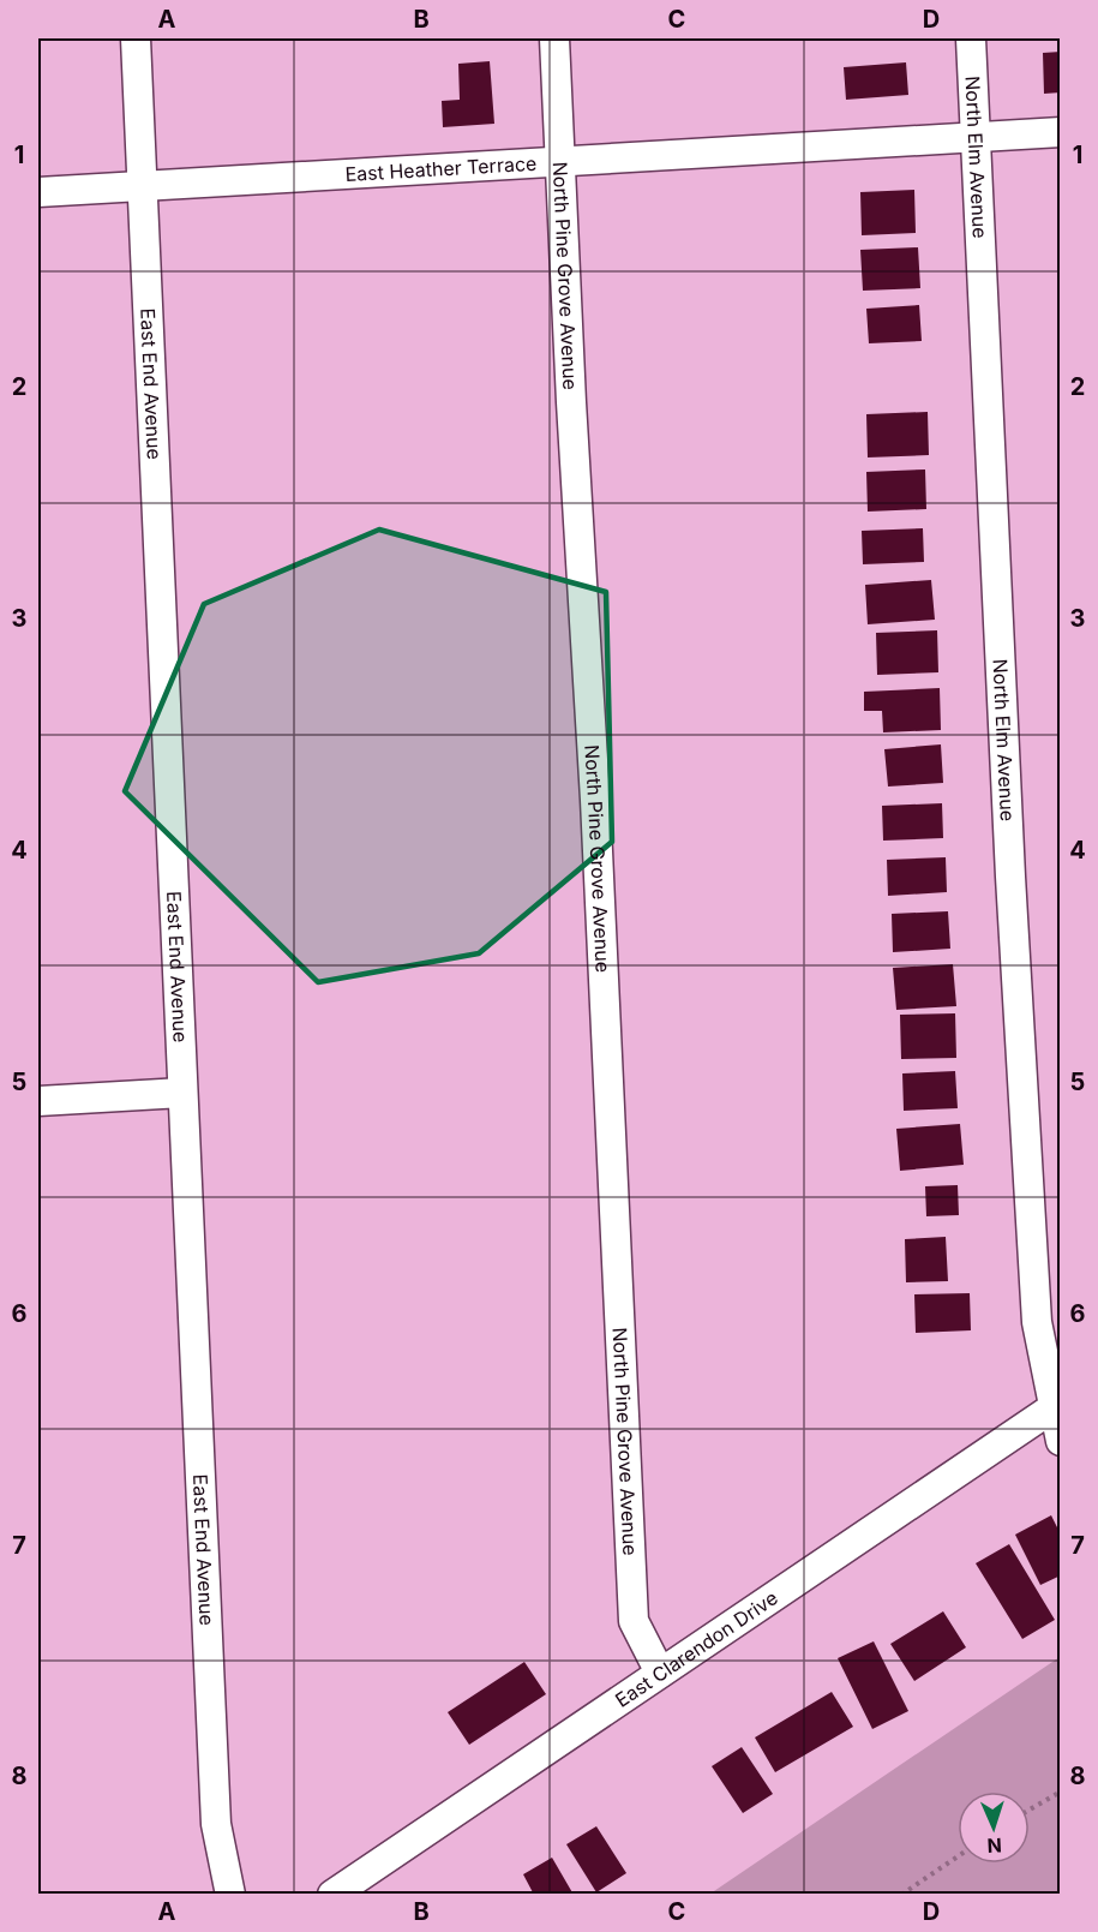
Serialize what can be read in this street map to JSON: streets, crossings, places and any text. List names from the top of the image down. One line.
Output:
{"streets":{"street":["North Elm Avenue","East Heather Terrace","North Pine Grove Avenue","East End Avenue","East Clarendon Drive"]},"crossings":[["North Elm Avenue","East Heather Terrace"],["North Elm Avenue","East Clarendon Drive"],["East Heather Terrace","North Pine Grove Avenue"],["East Heather Terrace","East End Avenue"],["North Pine Grove Avenue","East Clarendon Drive"]],"north":"bottom","grid":{"columns":["A","B","C","D"],"rows":["1","2","3","4","5","6","7","8"]}}
